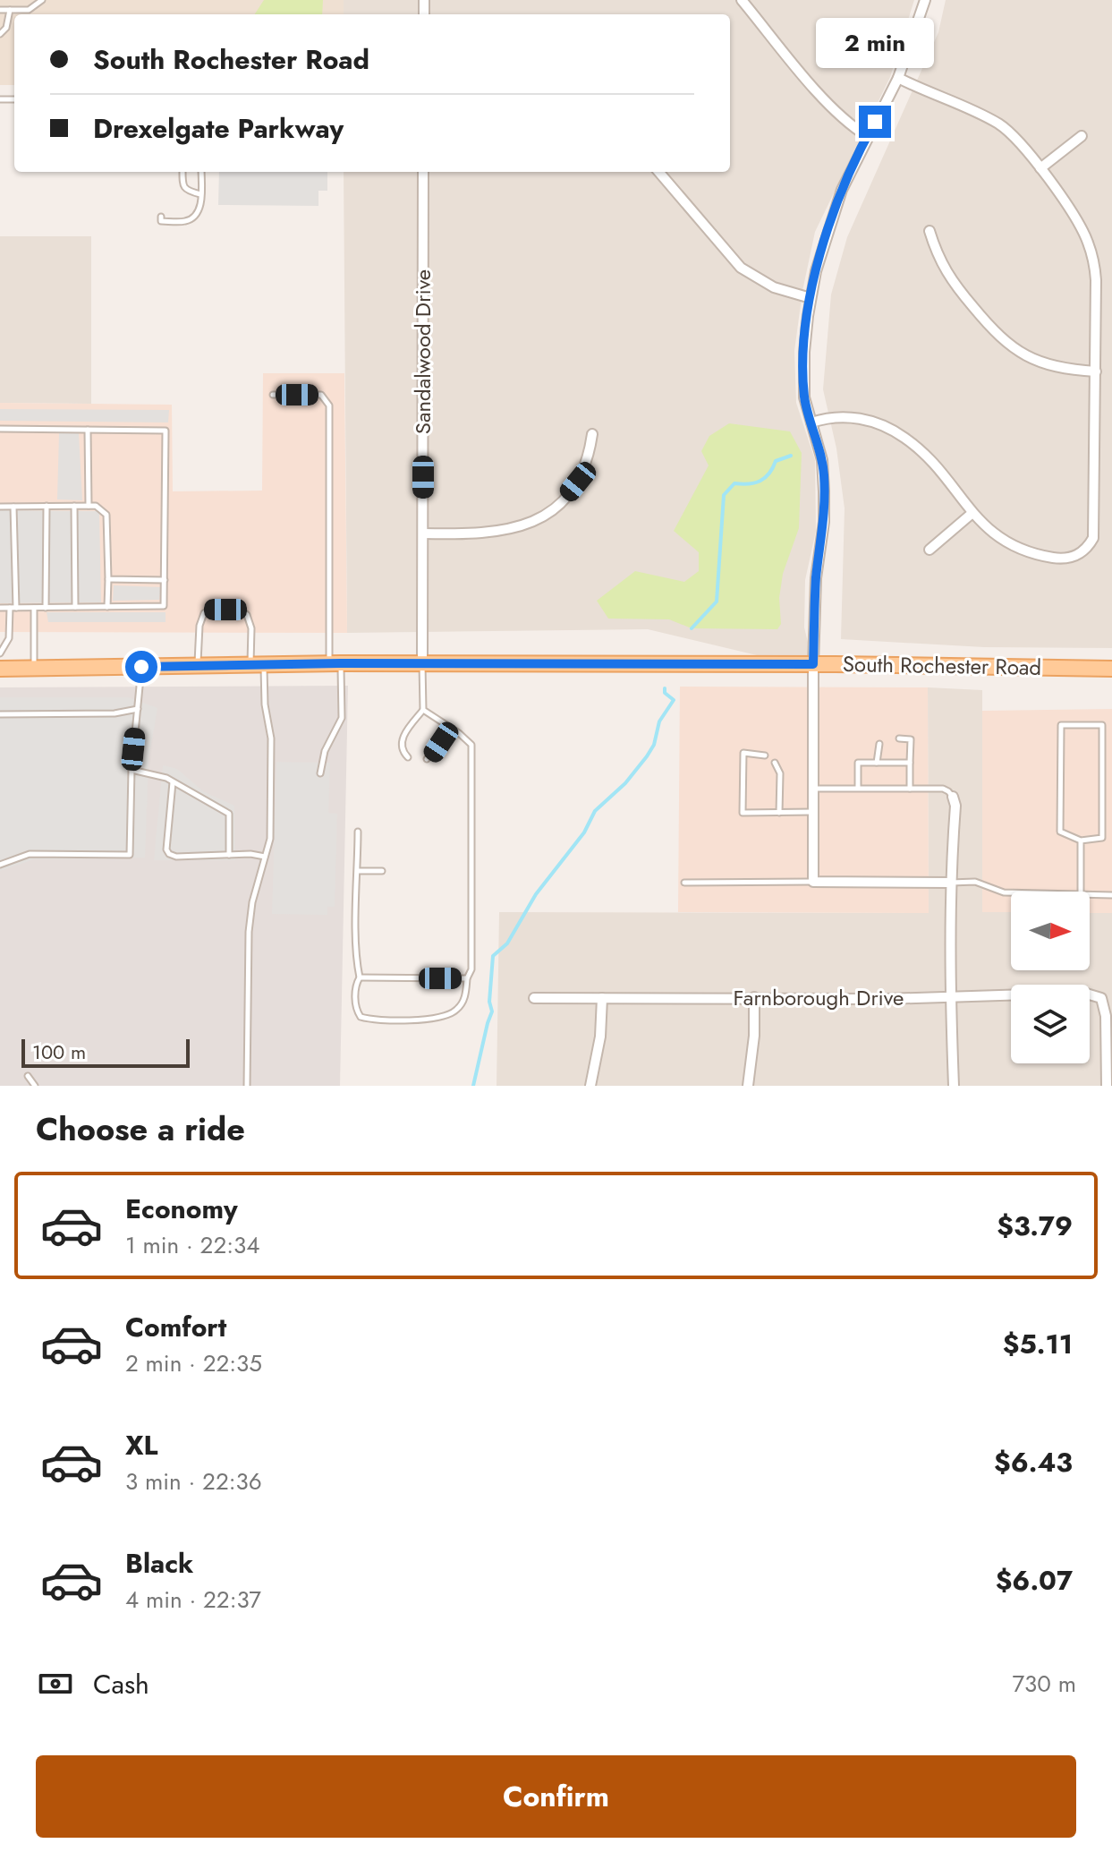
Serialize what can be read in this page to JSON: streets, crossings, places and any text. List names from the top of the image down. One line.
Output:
{"streets":{"main road":["South Rochester Road"],"street":["Sandalwood Drive","Farnborough Drive"]},"crossings":[["Sandalwood Drive","South Rochester Road"]],"scale_bar":"100 m","north":"right","page":{"banner":["South Rochester Road","Drexelgate Parkway"],"bubble":"2 min","scale":"100 m","heading":"Choose a ride","list":[{"name":"Economy","note":"1 min · 22:34","value":"$3.79"},{"name":"Comfort","note":"2 min · 22:35","value":"$5.11"},{"name":"XL","note":"3 min · 22:36","value":"$6.43"},{"name":"Black","note":"4 min · 22:37","value":"$6.07"}],"pay":["Cash","730 m"],"buttons":"Confirm"}}
